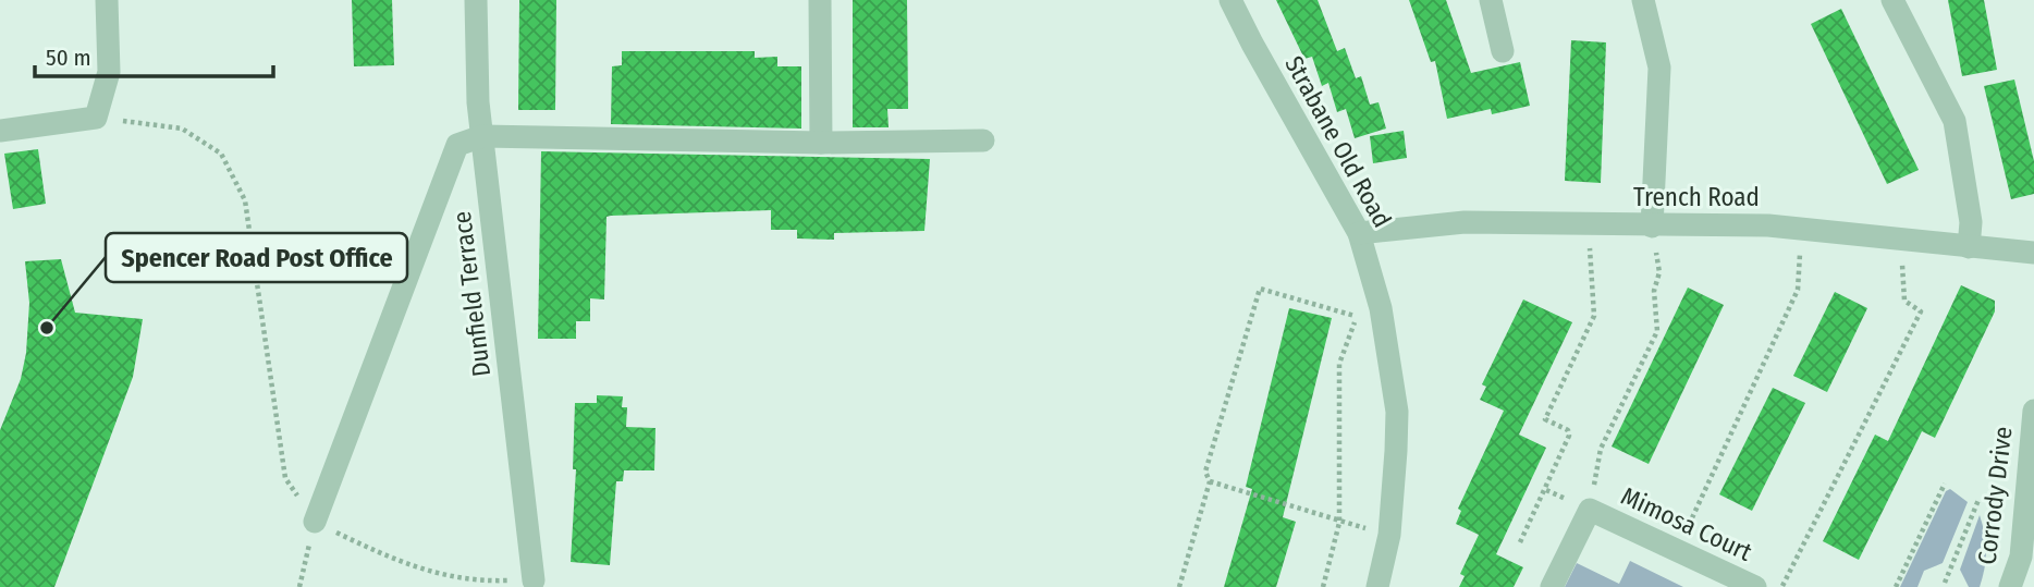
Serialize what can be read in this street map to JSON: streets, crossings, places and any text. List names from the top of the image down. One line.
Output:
{"streets":{"street":["Strabane Old Road","Trench Road","Dunfield Terrace","Corrody Drive","Mimosa Court"]},"crossings":[["Strabane Old Road","Trench Road"]],"places":["Spencer Road Post Office"],"scale_bar":"50 m"}
